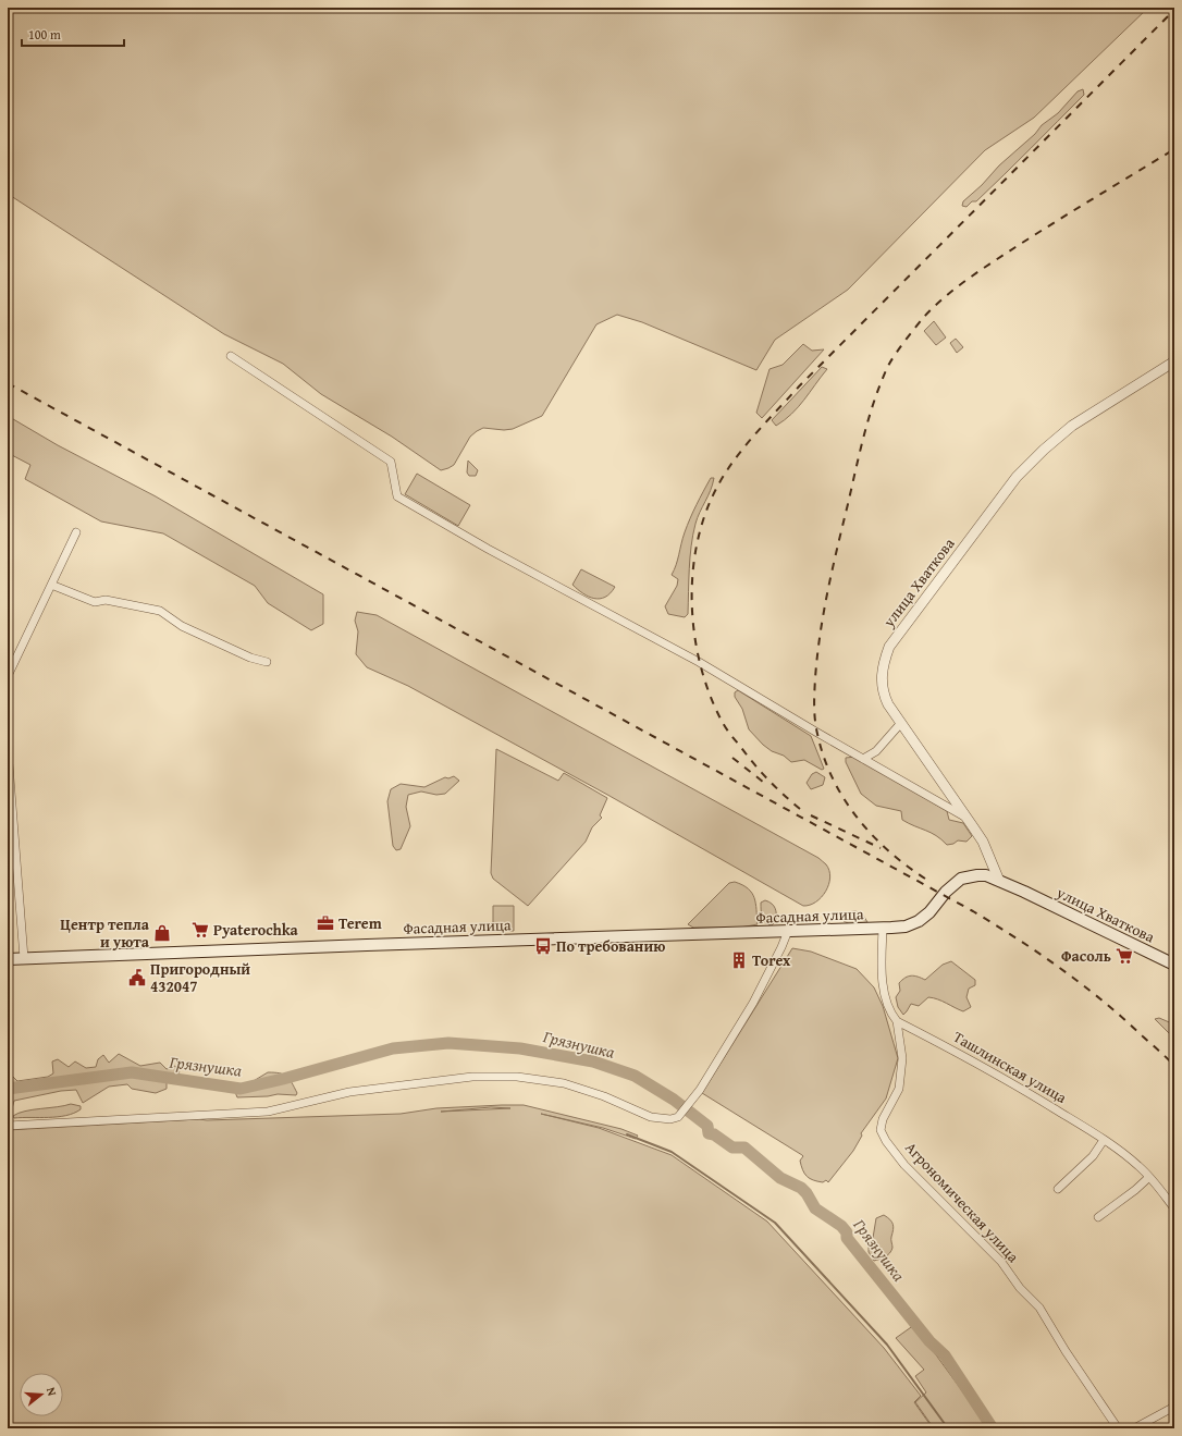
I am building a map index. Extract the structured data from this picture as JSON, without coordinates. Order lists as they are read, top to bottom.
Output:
{
  "streets": {
    "main road": ["улица Хваткова", "Фасадная улица"],
    "street": ["Ташлинская улица", "Агрономическая улица"]
  },
  "crossings": [
    ["улица Хваткова", "Фасадная улица"],
    ["Ташлинская улица", "Агрономическая улица"]
  ],
  "water": ["Грязнушка"],
  "places": {
    "office": ["Terem"],
    "supermarket": ["Pyaterochka", "Фасоль"],
    "shop": ["Центр тепла и уюта"],
    "bus stop": ["По требованию"],
    "building": ["Torex"],
    "public building": ["Пригородный 432047"]
  },
  "scale_bar": "100 m",
  "north": "right"
}
